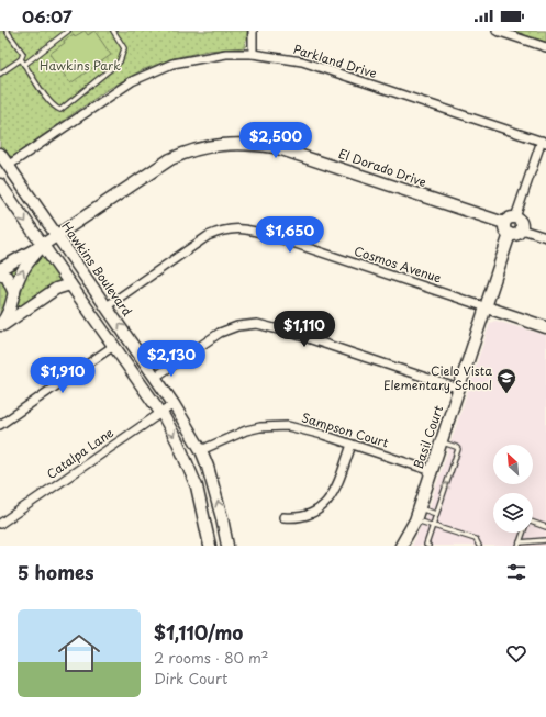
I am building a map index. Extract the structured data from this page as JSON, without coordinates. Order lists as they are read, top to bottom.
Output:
{
  "streets": {
    "main road": [
      "El Dorado Drive",
      "Cosmos Avenue",
      "Hawkins Boulevard",
      "Basil Court"
    ],
    "street": ["Parkland Drive", "Sampson Court", "Catalpa Lane"]
  },
  "crossings": [
    ["Parkland Drive", "Hawkins Boulevard"],
    ["El Dorado Drive", "Hawkins Boulevard"],
    ["El Dorado Drive", "Basil Court"],
    ["Cosmos Avenue", "Hawkins Boulevard"],
    ["Cosmos Avenue", "Basil Court"],
    ["Hawkins Boulevard", "Sampson Court"],
    ["Hawkins Boulevard", "Catalpa Lane"],
    ["Sampson Court", "Basil Court"]
  ],
  "parks": ["Hawkins Park"],
  "places": {
    "school or university": ["Cielo Vista Elementary School"]
  },
  "north": "top left",
  "page": {
    "status": "06:07",
    "price": [
      "$2,500",
      "$1,650",
      "$1,110",
      "$2,130",
      "$1,910"
    ],
    "heading": "5 homes",
    "list": [
      {
        "name": "$1,110/mo",
        "note": "2 rooms · 80 m² · Dirk Court"
      }
    ]
  }
}
